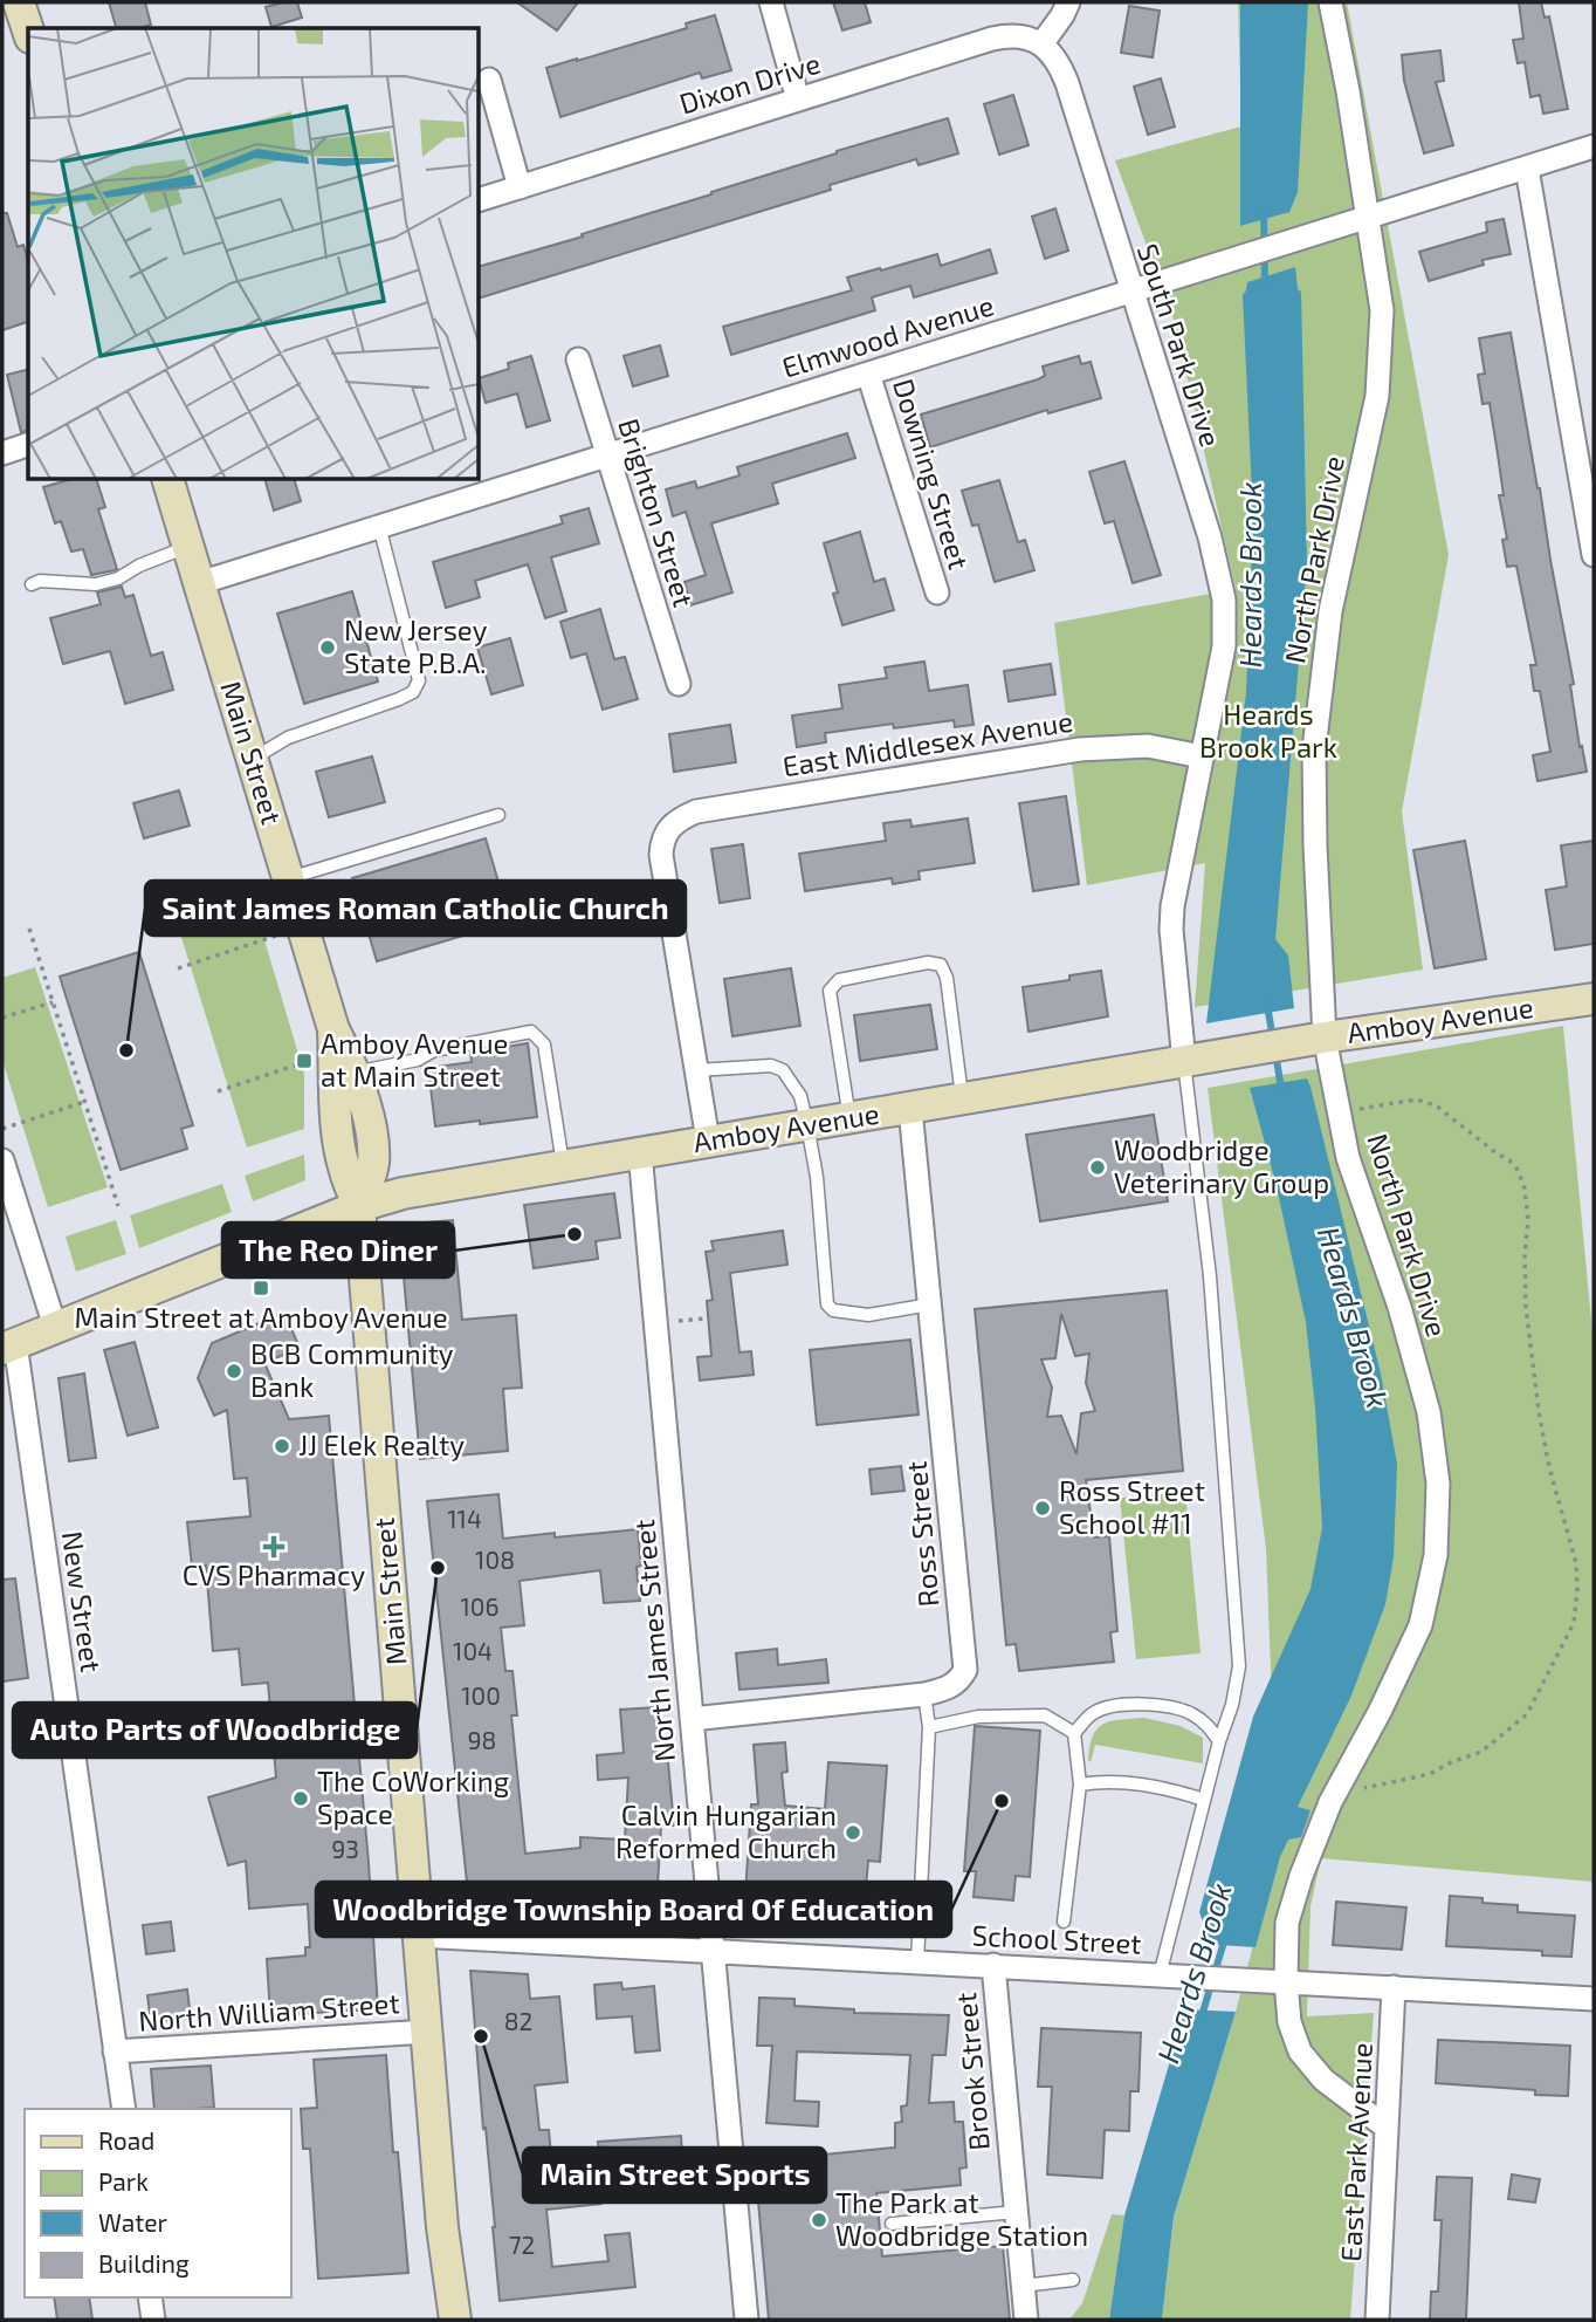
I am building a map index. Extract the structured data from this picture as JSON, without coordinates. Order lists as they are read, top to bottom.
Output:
{
  "streets": {
    "main road": ["Main Street", "Amboy Avenue"],
    "street": [
      "Dixon Drive",
      "Elmwood Avenue",
      "South Park Drive",
      "Downing Street",
      "Brighton Street",
      "North Park Drive",
      "East Middlesex Avenue",
      "Ross Street",
      "New Street",
      "North James Street",
      "School Street",
      "North William Street",
      "Brook Street",
      "East Park Avenue"
    ]
  },
  "crossings": [
    ["Dixon Drive", "South Park Drive"],
    ["Elmwood Avenue", "South Park Drive"],
    ["Elmwood Avenue", "Downing Street"],
    ["Elmwood Avenue", "Brighton Street"],
    ["Elmwood Avenue", "North Park Drive"],
    ["Elmwood Avenue", "Main Street"],
    ["South Park Drive", "East Middlesex Avenue"],
    ["South Park Drive", "Amboy Avenue"],
    ["North Park Drive", "Amboy Avenue"],
    ["North Park Drive", "School Street"],
    ["North Park Drive", "East Park Avenue"],
    ["Main Street", "Amboy Avenue"],
    ["Main Street", "School Street"],
    ["Main Street", "North William Street"],
    ["Amboy Avenue", "Ross Street"],
    ["Amboy Avenue", "New Street"],
    ["Amboy Avenue", "North James Street"],
    ["Ross Street", "North James Street"],
    ["New Street", "North William Street"],
    ["North James Street", "School Street"],
    ["School Street", "Brook Street"],
    ["School Street", "East Park Avenue"]
  ],
  "water": ["Heards Brook"],
  "parks": ["Heards Brook Park"],
  "places": {
    "other": [
      "New Jersey State P.B.A.",
      "Saint James Roman Catholic Church",
      "Woodbridge Veterinary Group",
      "The Reo Diner",
      "BCB Community Bank",
      "JJ Elek Realty",
      "Ross Street School #11",
      "Auto Parts of Woodbridge",
      "The CoWorking Space",
      "Woodbridge Township Board Of Education",
      "Calvin Hungarian Reformed Church",
      "Main Street Sports",
      "The Park at Woodbridge Station"
    ],
    "transit": ["Amboy Avenue at Main Street", "Main Street at Amboy Avenue"],
    "health": ["CVS Pharmacy"]
  },
  "house_numbers": [
    "114",
    "108",
    "106",
    "104",
    "100",
    "98",
    "93",
    "82",
    "72"
  ],
  "legend": [
    "Road",
    "Park",
    "Water",
    "Building"
  ]
}
